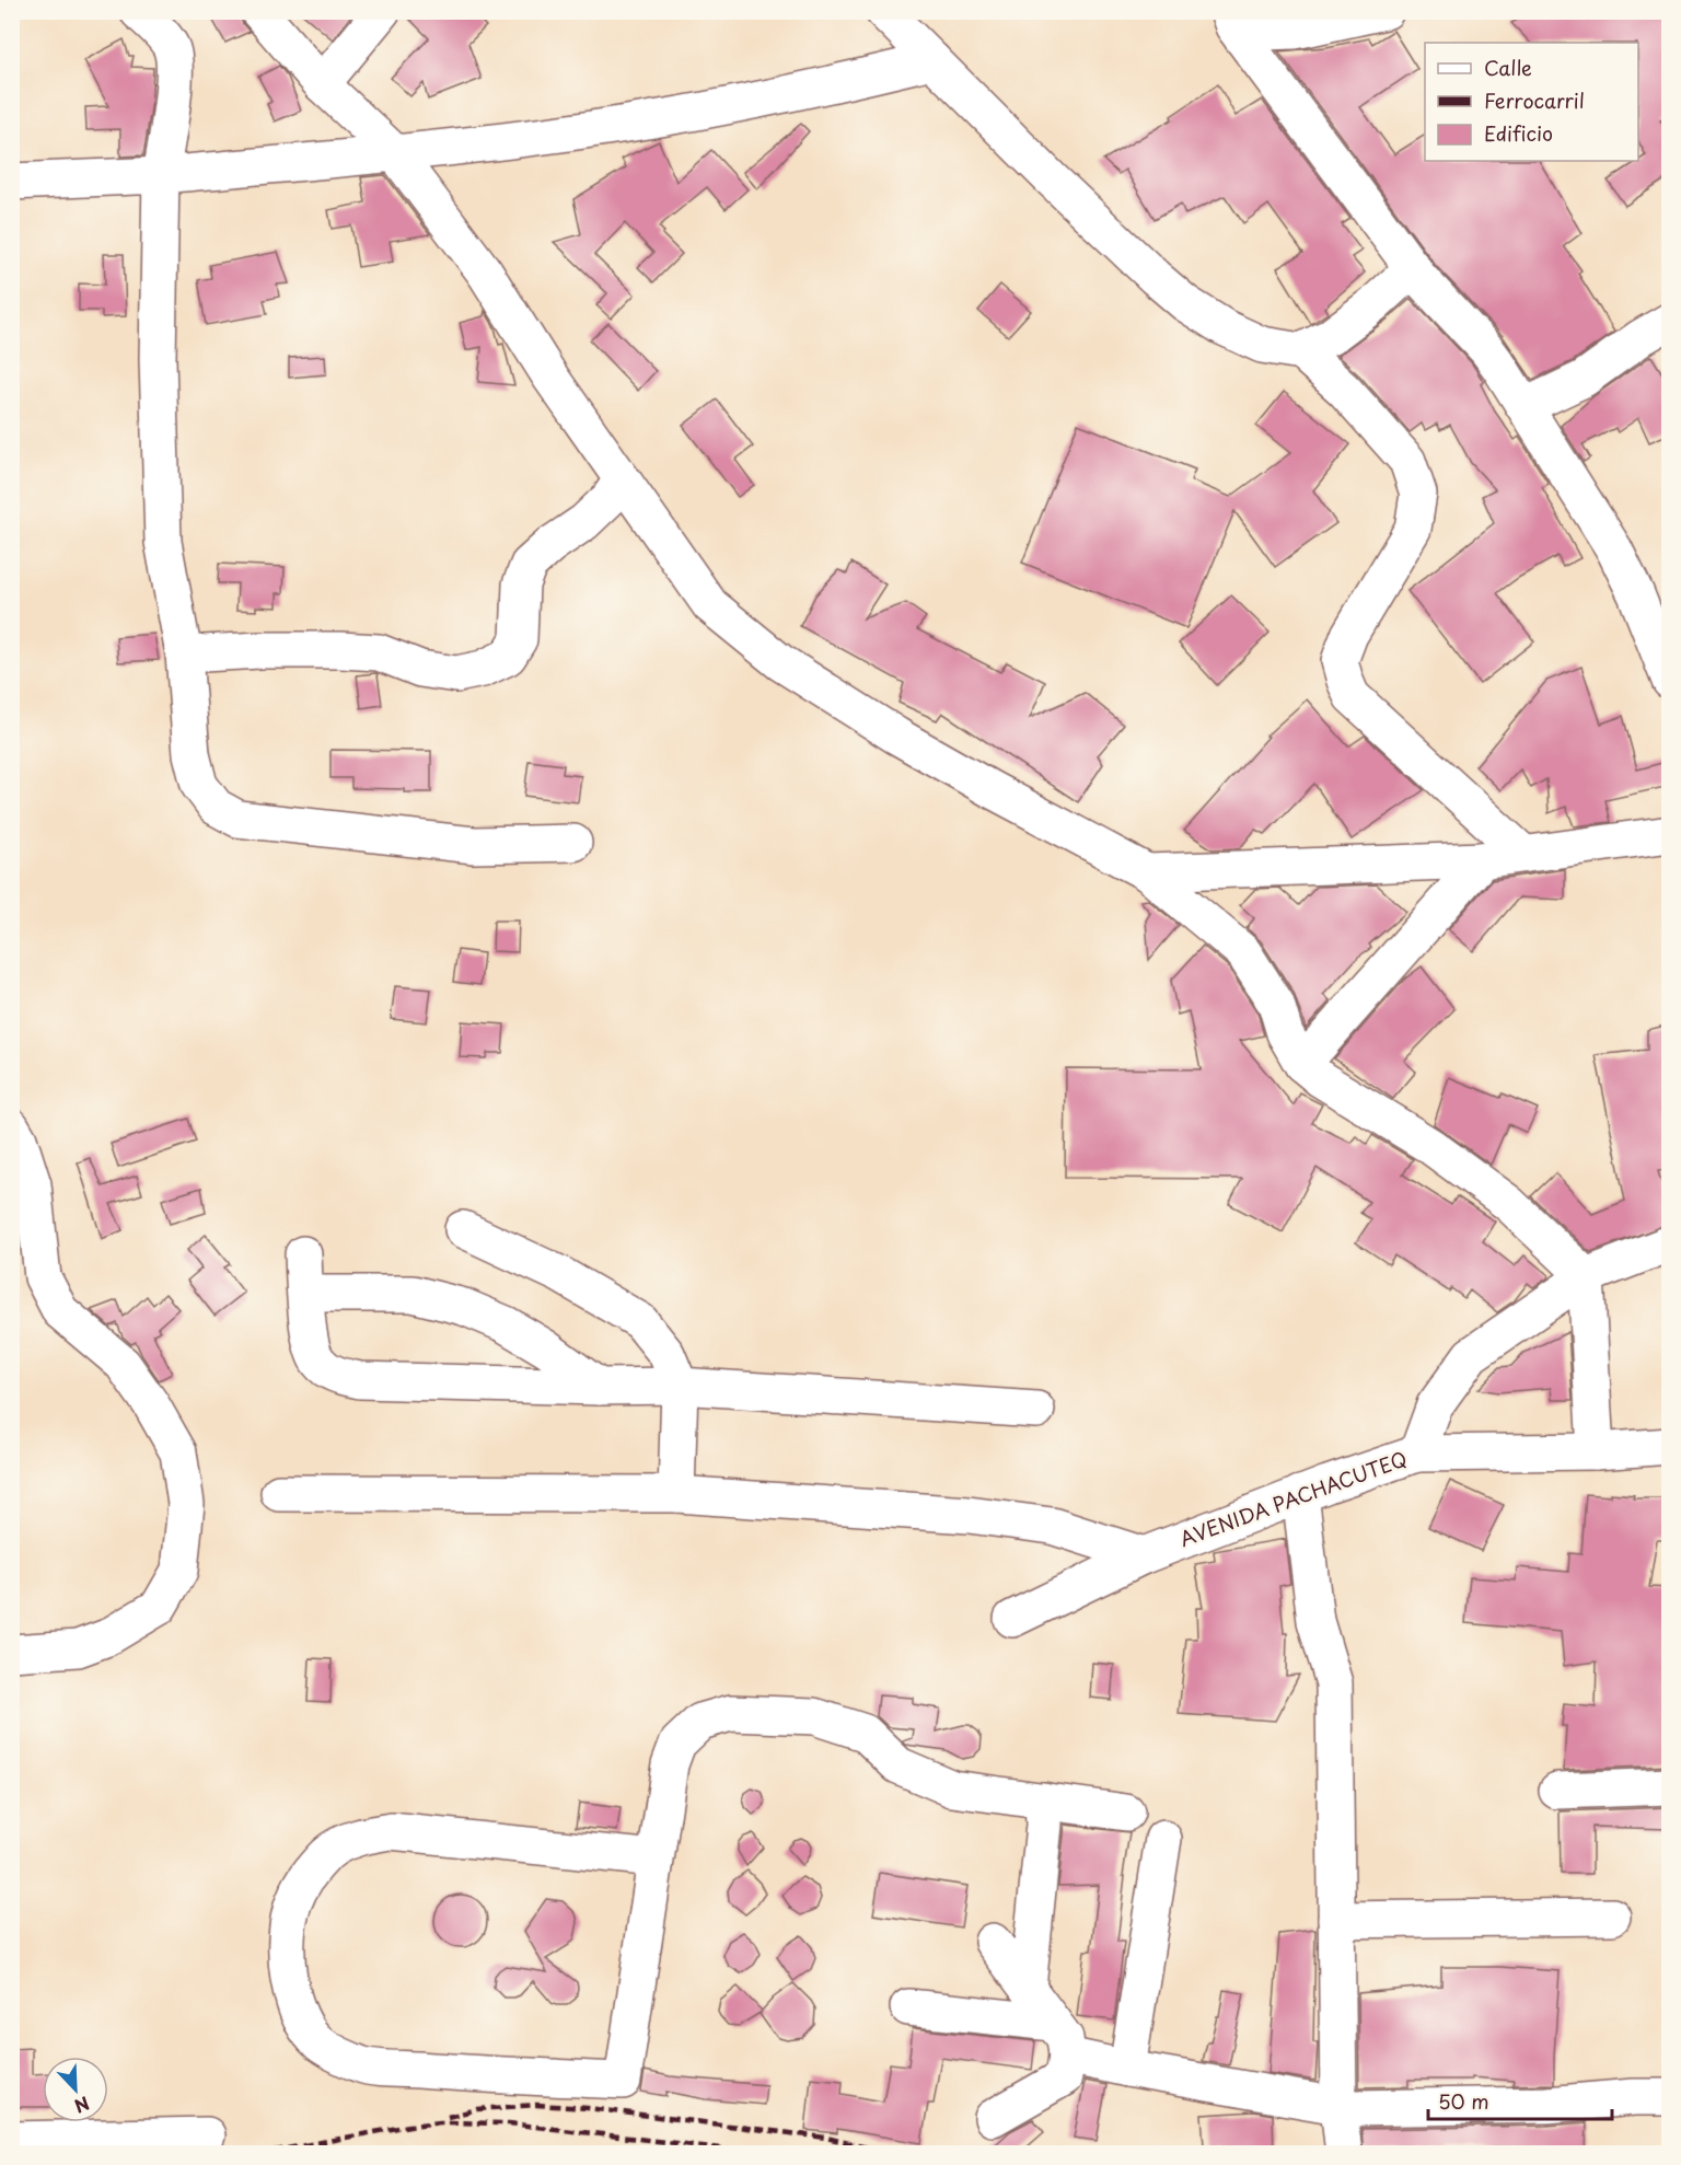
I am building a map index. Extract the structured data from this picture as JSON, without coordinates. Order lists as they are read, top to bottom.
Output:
{
  "streets": {
    "street": ["AVENIDA PACHACUTEQ"]
  },
  "legend": ["Calle", "Ferrocarril", "Edificio"],
  "scale_bar": "50 m",
  "north": "bottom right"
}
